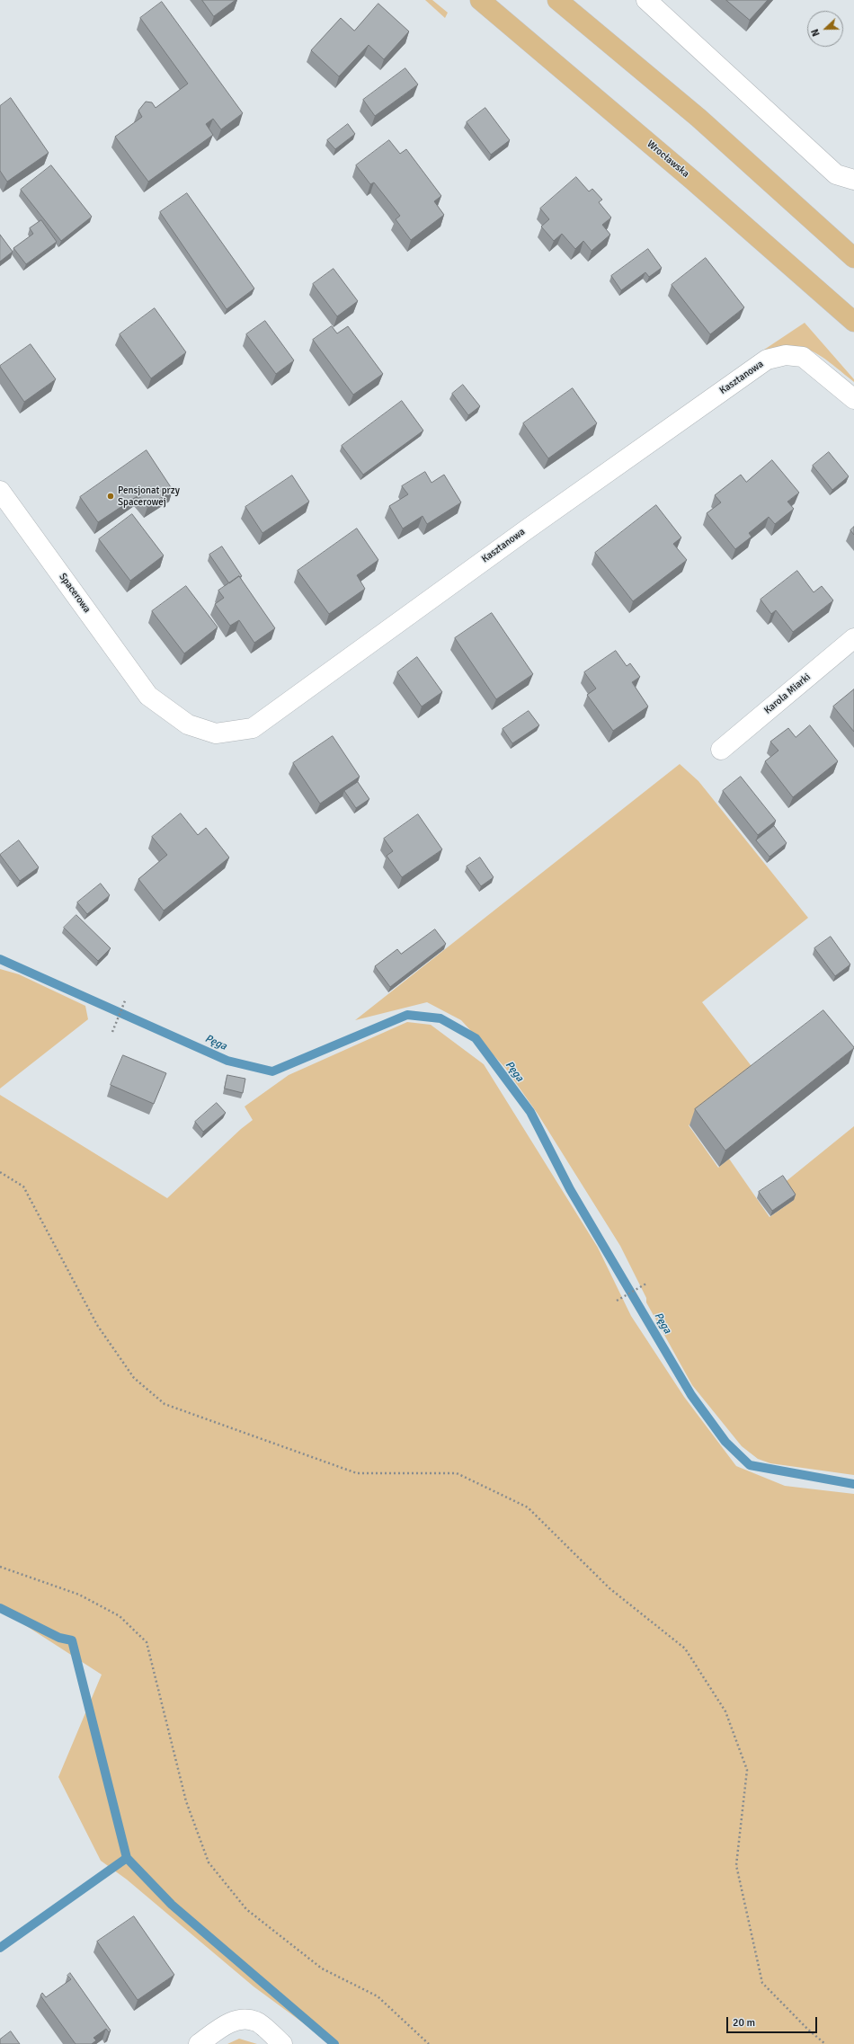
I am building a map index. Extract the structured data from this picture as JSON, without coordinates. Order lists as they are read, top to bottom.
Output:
{
  "streets": {
    "main road": ["Wrocławska"],
    "street": ["Kasztanowa", "Spacerowa", "Karola Miarki"]
  },
  "crossings": [
    ["Kasztanowa", "Spacerowa"]
  ],
  "water": ["Pęga"],
  "places": ["Pensjonat przy Spacerowej"],
  "scale_bar": "20 m",
  "north": "left"
}
